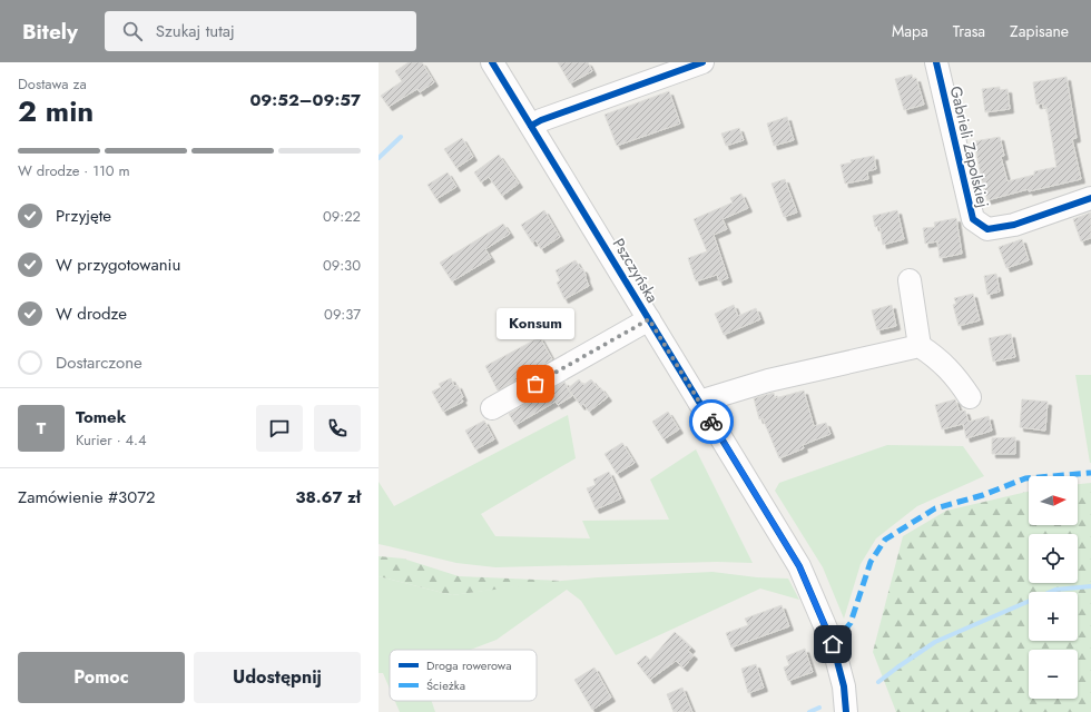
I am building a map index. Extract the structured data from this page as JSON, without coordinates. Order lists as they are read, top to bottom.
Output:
{
  "streets": {
    "street": ["Gabrieli Zapolskiej", "Pszczyńska"]
  },
  "places": ["Konsum"],
  "legend": ["Droga rowerowa", "Ścieżka"],
  "north": "right",
  "page": {
    "header": "Bitely",
    "search": "Szukaj tutaj",
    "nav": ["Mapa", "Trasa", "Zapisane"],
    "heading": ["2 min", "Dostawa za", "09:52–09:57"],
    "panel": [
      "Tomek",
      "Kurier · 4.4",
      "Zamówienie #3072",
      "38.67 zł"
    ],
    "bar": "W drodze · 110 m",
    "list": [
      ["Przyjęte", "09:22"],
      ["W przygotowaniu", "09:30"],
      ["W drodze", "09:37"],
      "Dostarczone"
    ],
    "bubble": "Konsum",
    "round": "T",
    "map_buttons": ["+", "−"],
    "buttons": ["Pomoc", "Udostępnij"]
  }
}
